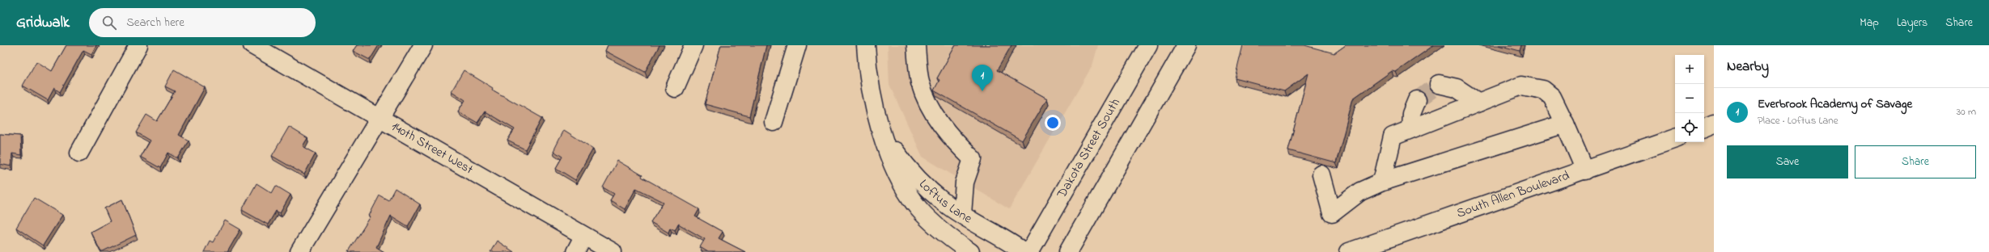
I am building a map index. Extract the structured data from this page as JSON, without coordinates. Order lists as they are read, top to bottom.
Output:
{
  "streets": {
    "street": [
      "Dakota Street South",
      "140th Street West",
      "South Allen Boulevard",
      "Loftus Lane"
    ]
  },
  "page": {
    "header": "Gridwalk",
    "search": "Search here",
    "nav": ["Map", "Layers", "Share"],
    "heading": "Nearby",
    "map_buttons": ["+", "−"],
    "pins": "1",
    "list": [
      {
        "mark": "1",
        "name": "Everbrook Academy of Savage",
        "note": "Place · Loftus Lane",
        "value": "30 m"
      }
    ],
    "buttons": ["Save", "Share"]
  }
}
